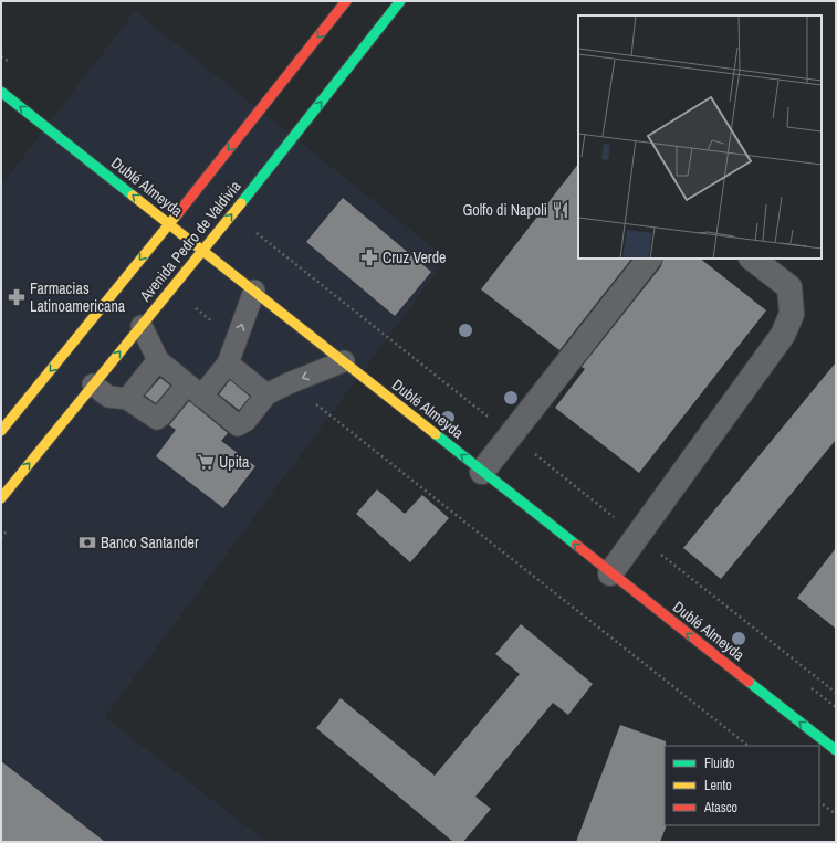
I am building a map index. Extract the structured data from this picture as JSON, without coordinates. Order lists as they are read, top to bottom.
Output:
{
  "streets": {
    "main road": ["Dublé Almeyda", "Avenida Pedro de Valdivia"]
  },
  "crossings": [
    ["Dublé Almeyda", "Avenida Pedro de Valdivia"]
  ],
  "one_way": ["Dublé Almeyda"],
  "places": {
    "restaurant": ["Golfo di Napoli"],
    "pharmacy": ["Cruz Verde", "Farmacias Latinoamericana"],
    "supermarket": ["Upita"],
    "bank": ["Banco Santander"]
  },
  "legend": ["Fluido", "Lento", "Atasco"]
}
